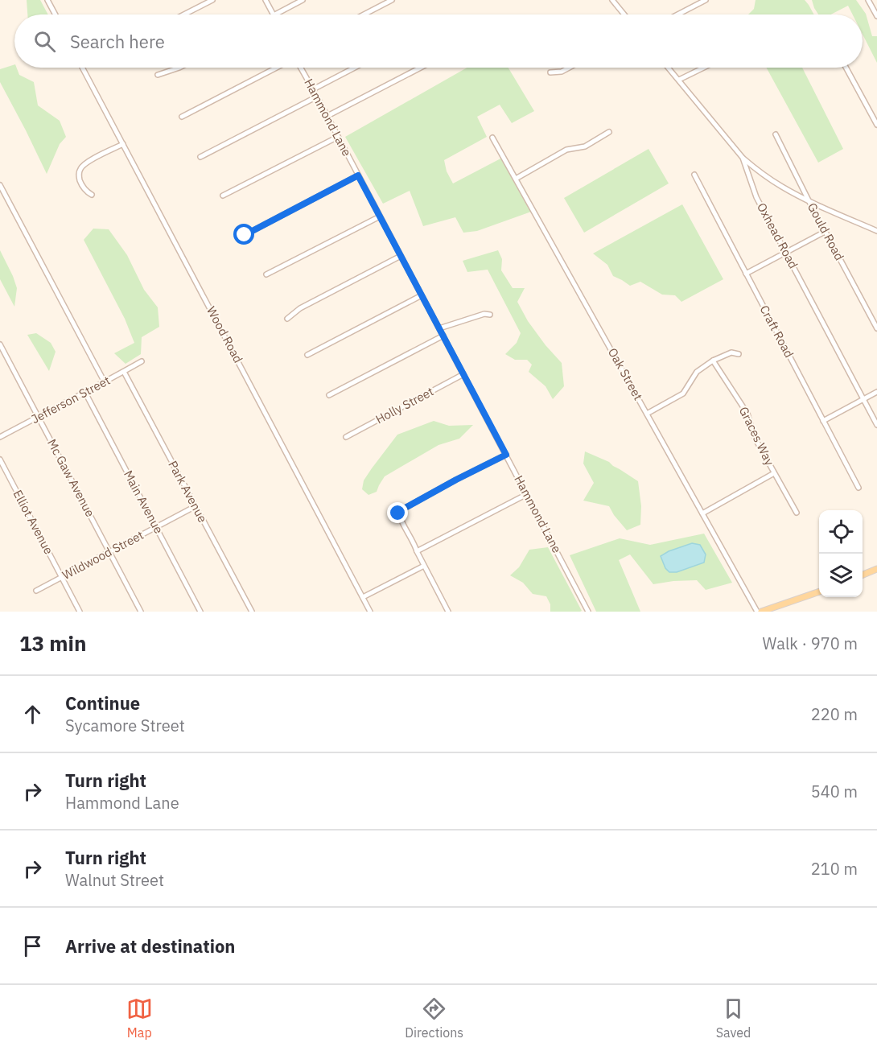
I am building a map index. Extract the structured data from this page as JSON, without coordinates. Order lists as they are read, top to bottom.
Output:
{
  "streets": {
    "street": [
      "Hammond Lane",
      "Gould Road",
      "Oxhead Road",
      "Craft Road",
      "Wood Road",
      "Oak Street",
      "Jefferson Street",
      "Holly Street",
      "Graces Way",
      "Mc Gaw Avenue",
      "Park Avenue",
      "Main Avenue",
      "Elliot Avenue",
      "Wildwood Street"
    ]
  },
  "crossings": [
    ["Hammond Lane", "Holly Street"],
    ["Jefferson Street", "Mc Gaw Avenue"],
    ["Jefferson Street", "Park Avenue"],
    ["Jefferson Street", "Main Avenue"],
    ["Mc Gaw Avenue", "Wildwood Street"],
    ["Park Avenue", "Wildwood Street"],
    ["Main Avenue", "Wildwood Street"],
    ["Elliot Avenue", "Wildwood Street"]
  ],
  "page": {
    "search": "Search here",
    "heading": ["13 min", "Walk · 970 m"],
    "list": [
      ["Continue", "Sycamore Street", "220 m"],
      ["Turn right", "Hammond Lane", "540 m"],
      ["Turn right", "Walnut Street", "210 m"],
      "Arrive at destination"
    ],
    "nav": ["Map", "Directions", "Saved"]
  }
}
